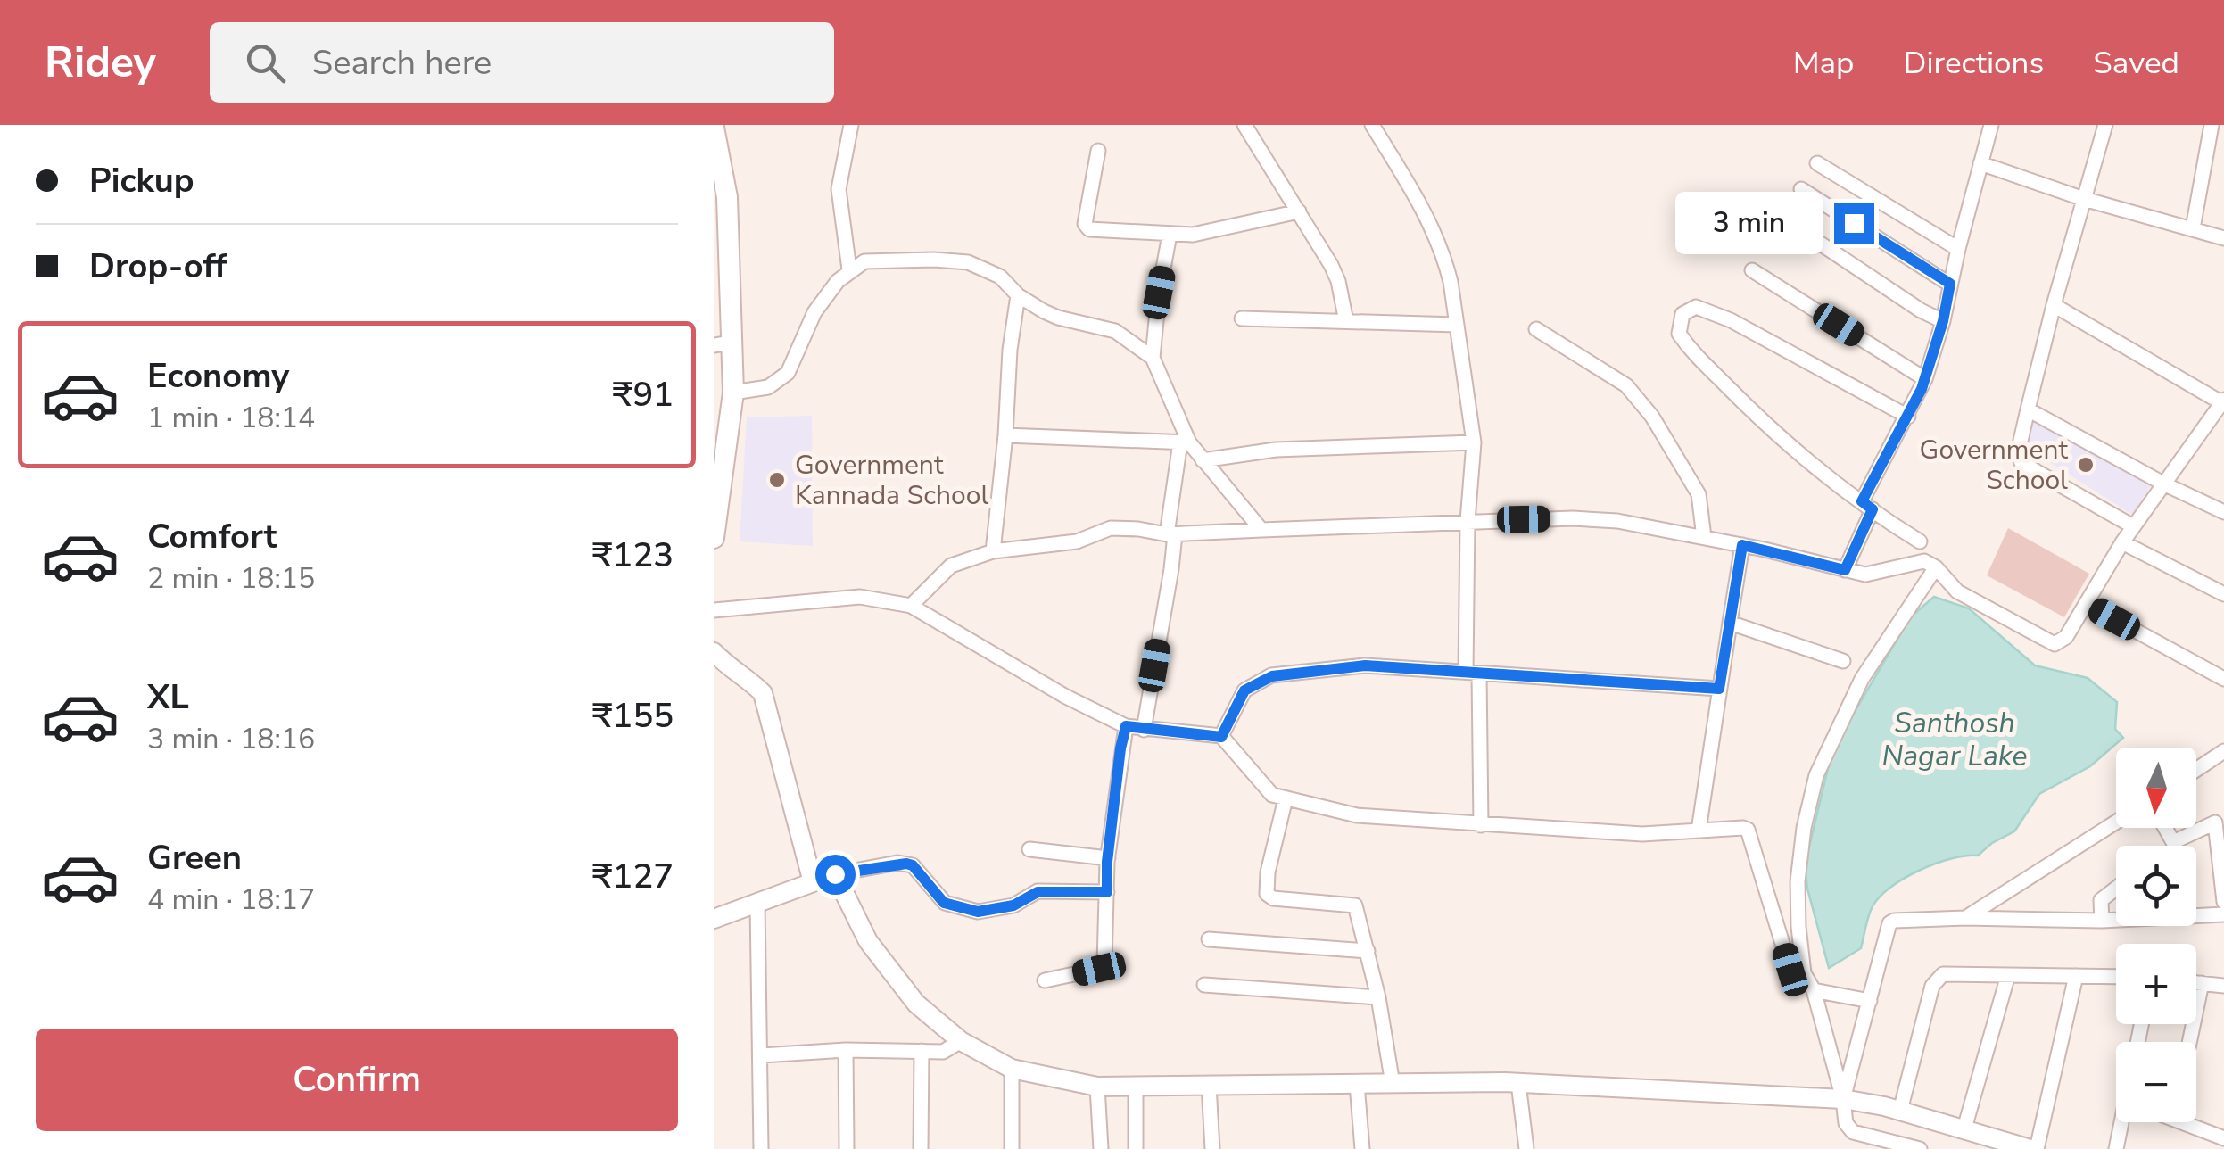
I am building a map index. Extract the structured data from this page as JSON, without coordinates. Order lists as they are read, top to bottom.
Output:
{
  "water": ["Santhosh Nagar Lake"],
  "places": ["Government School", "Government Kannada School"],
  "north": "bottom",
  "page": {
    "header": "Ridey",
    "search": "Search here",
    "nav": ["Map", "Directions", "Saved"],
    "banner": ["Pickup", "Drop-off"],
    "bubble": "3 min",
    "list": [
      {
        "name": "Economy",
        "note": "1 min · 18:14",
        "value": "₹91"
      },
      {
        "name": "Comfort",
        "note": "2 min · 18:15",
        "value": "₹123"
      },
      {
        "name": "XL",
        "note": "3 min · 18:16",
        "value": "₹155"
      },
      {
        "name": "Green",
        "note": "4 min · 18:17",
        "value": "₹127"
      }
    ],
    "map_buttons": ["+", "−"],
    "buttons": "Confirm"
  }
}
